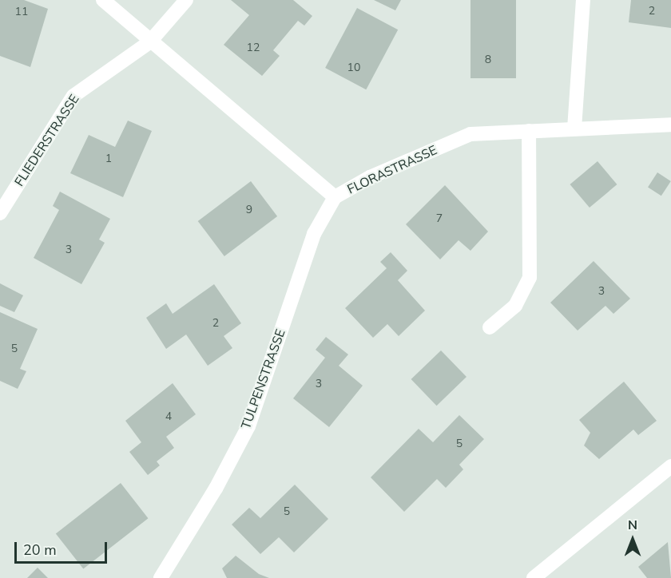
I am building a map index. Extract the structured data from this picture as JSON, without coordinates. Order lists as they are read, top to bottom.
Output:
{
  "streets": {
    "street": ["FLIEDERSTRASSE", "FLORASTRASSE", "TULPENSTRASSE"]
  },
  "crossings": [
    ["FLIEDERSTRASSE", "FLORASTRASSE"],
    ["FLORASTRASSE", "TULPENSTRASSE"]
  ],
  "house_numbers": [
    "2",
    "11",
    "12",
    "8",
    "10",
    "1",
    "9",
    "7",
    "3",
    "3",
    "2",
    "5",
    "3",
    "4",
    "5",
    "5"
  ],
  "scale_bar": "20 m",
  "north": "top"
}
